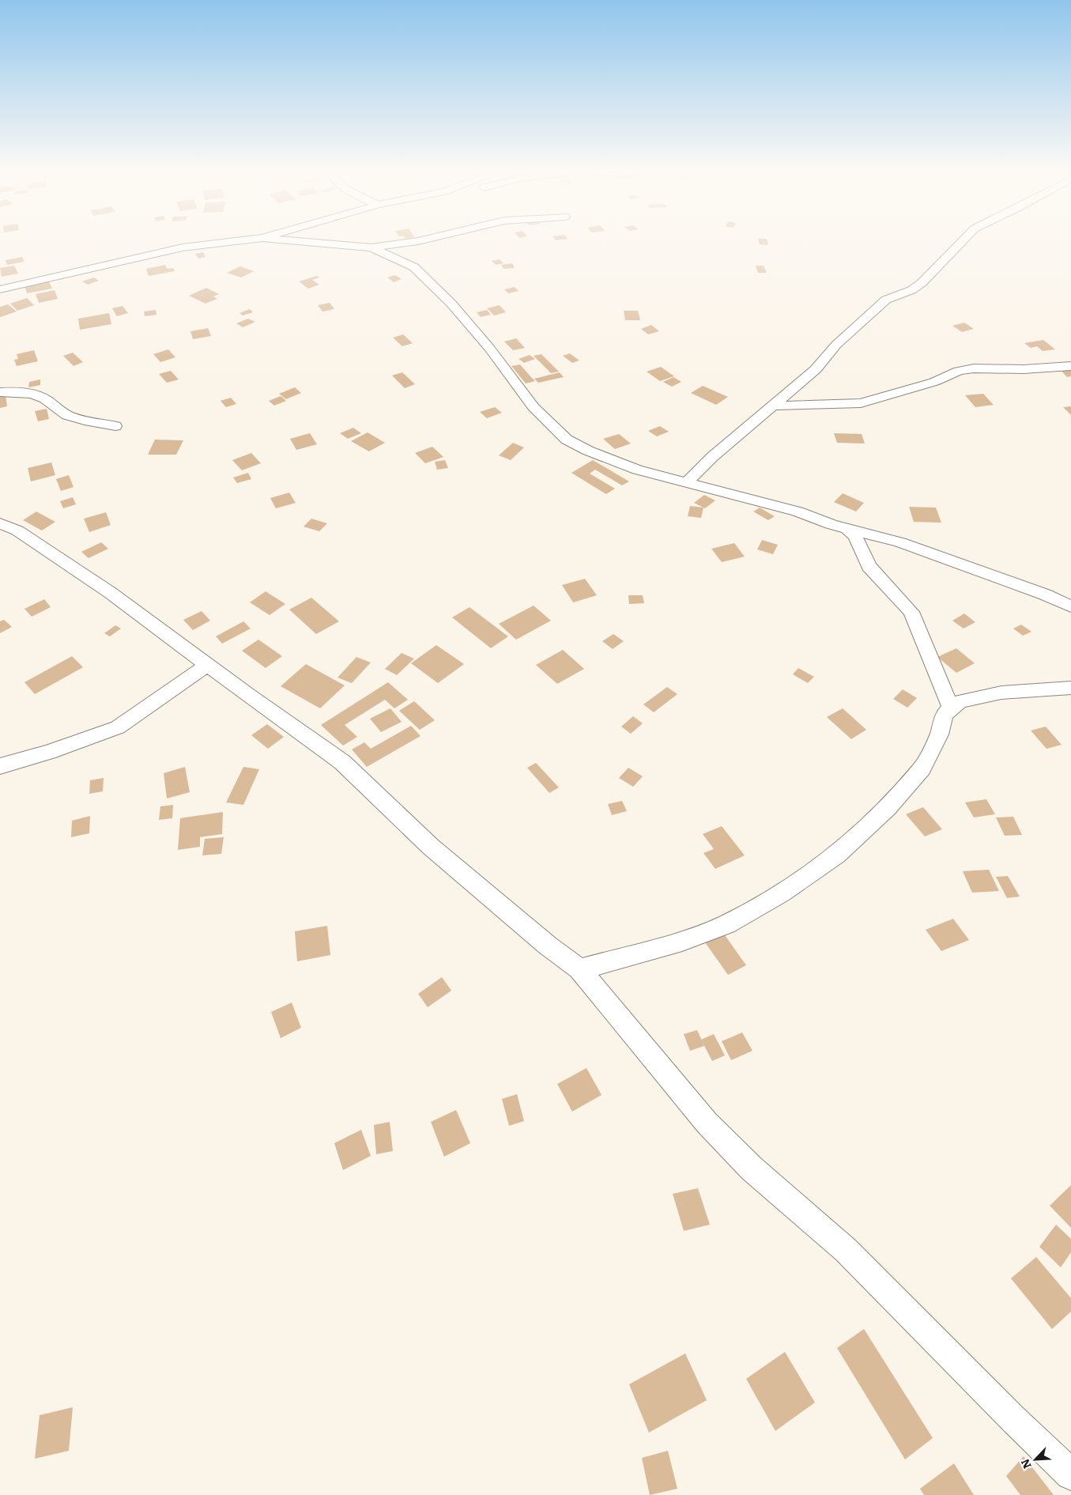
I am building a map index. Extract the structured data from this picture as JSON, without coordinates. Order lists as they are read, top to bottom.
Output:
{
  "north": "bottom left"
}
